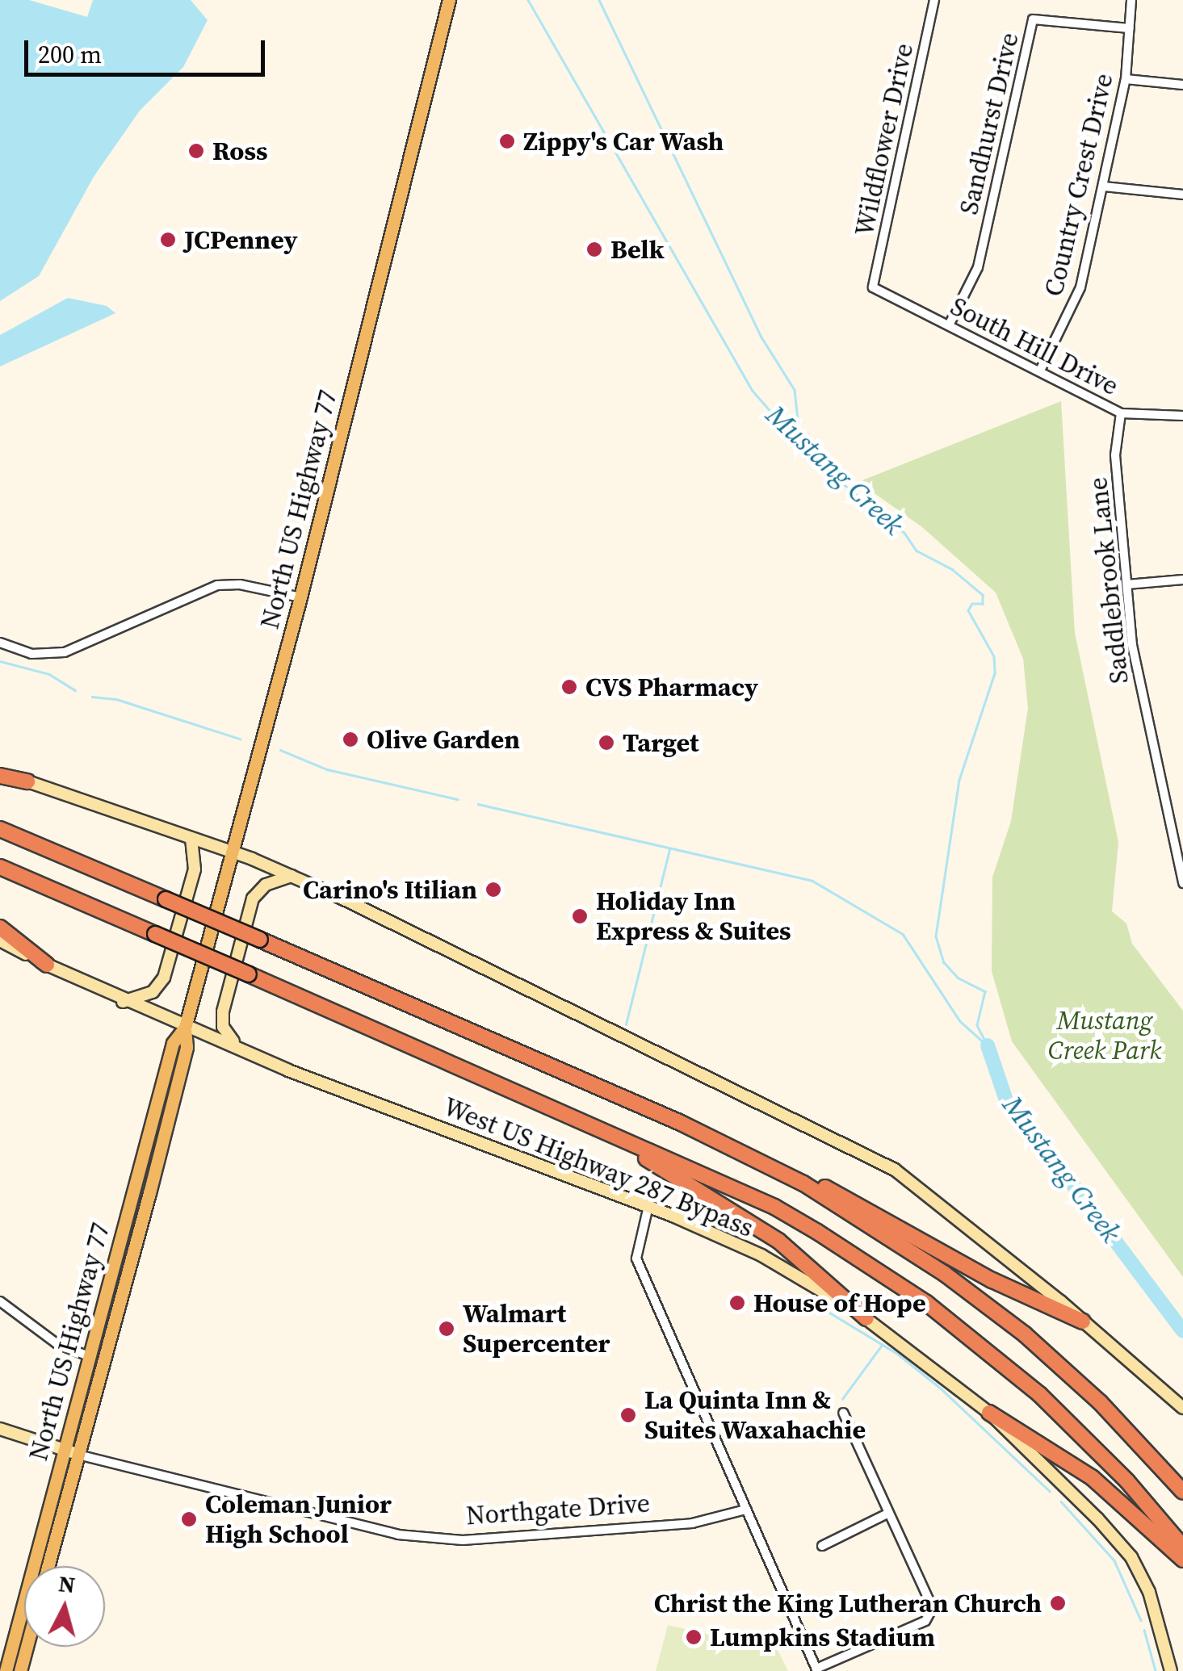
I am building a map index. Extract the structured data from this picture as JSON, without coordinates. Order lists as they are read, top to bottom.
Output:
{
  "streets": {
    "main road": ["North US Highway 77", "West US Highway 287 Bypass", "Northgate Drive"],
    "street": [
      "Sandhurst Drive",
      "Wildflower Drive",
      "Country Crest Drive",
      "South Hill Drive",
      "Saddlebrook Lane"
    ]
  },
  "crossings": [
    ["Sandhurst Drive", "Country Crest Drive"],
    ["Sandhurst Drive", "South Hill Drive"],
    ["Wildflower Drive", "South Hill Drive"],
    ["Country Crest Drive", "South Hill Drive"],
    ["South Hill Drive", "Saddlebrook Lane"],
    ["North US Highway 77", "West US Highway 287 Bypass"],
    ["North US Highway 77", "Northgate Drive"]
  ],
  "water": ["Mustang Creek"],
  "parks": ["Mustang Creek Park"],
  "places": [
    "Zippy's Car Wash",
    "Ross",
    "JCPenney",
    "Belk",
    "CVS Pharmacy",
    "Olive Garden",
    "Target",
    "Carino's Itilian",
    "Holiday Inn Express & Suites",
    "House of Hope",
    "Walmart Supercenter",
    "La Quinta Inn & Suites Waxahachie",
    "Coleman Junior High School",
    "Christ the King Lutheran Church",
    "Lumpkins Stadium"
  ],
  "scale_bar": "200 m",
  "north": "top"
}
